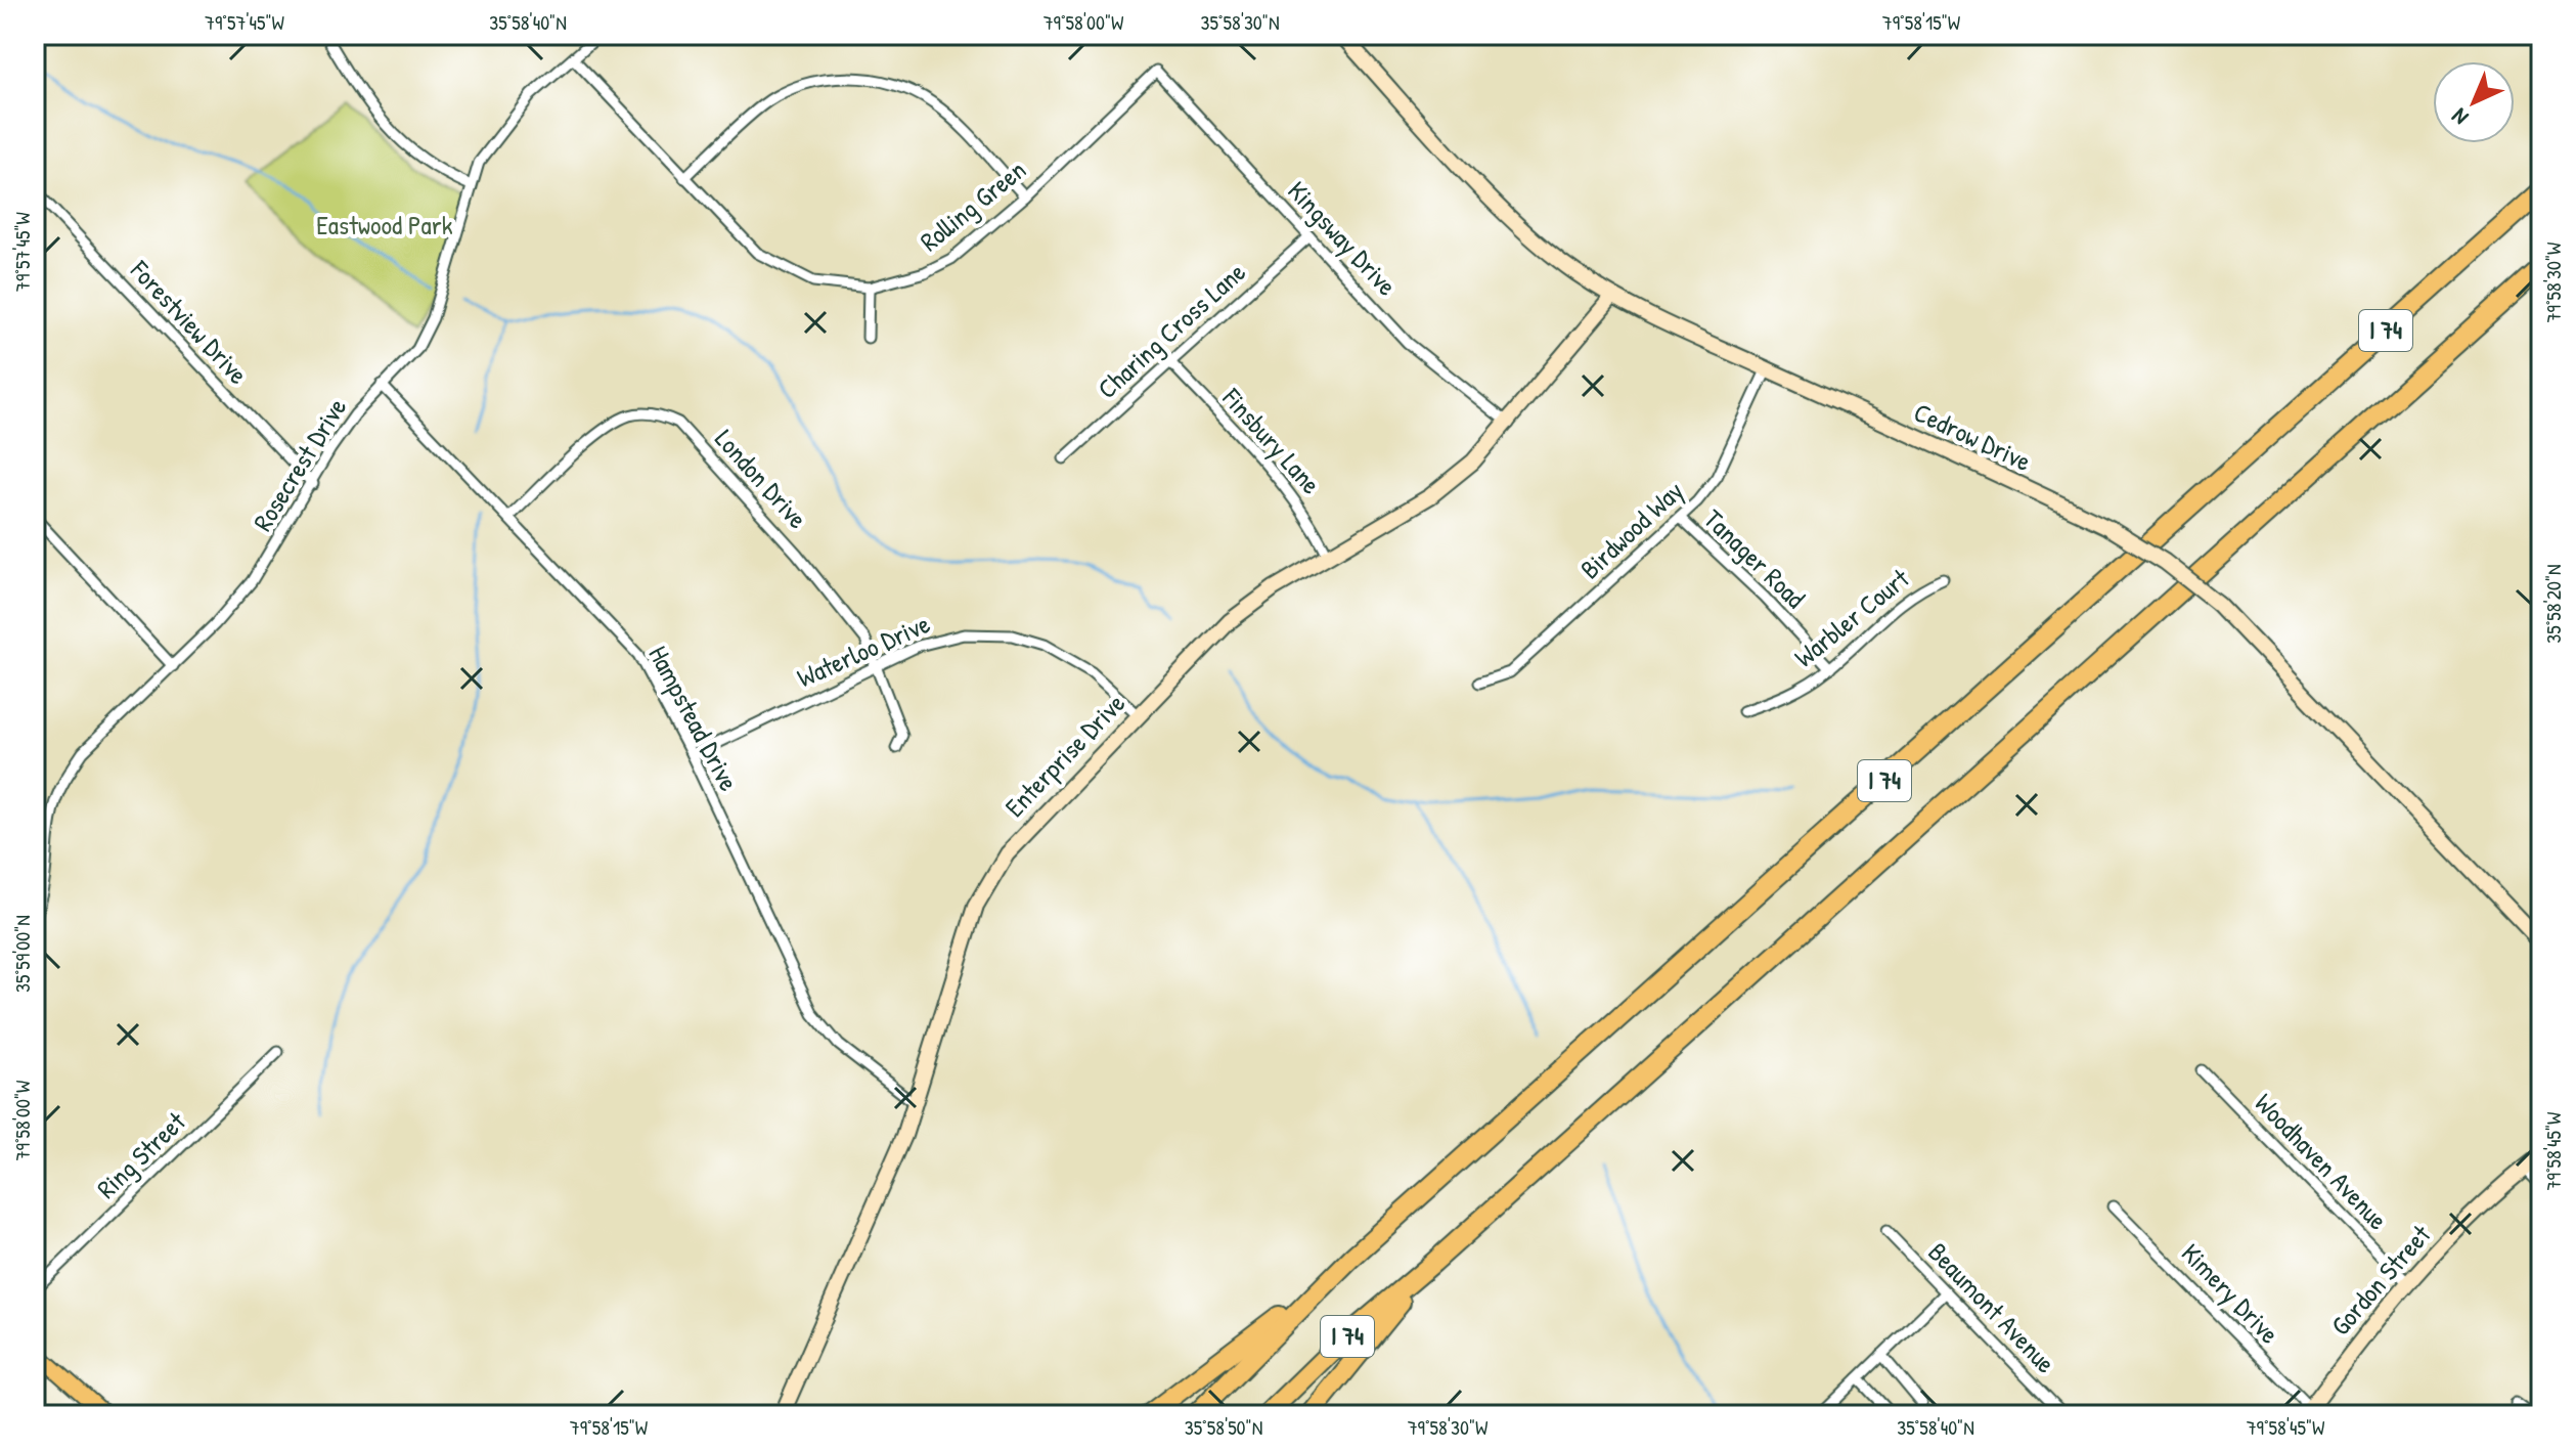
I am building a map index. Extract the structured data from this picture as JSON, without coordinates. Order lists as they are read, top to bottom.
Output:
{
  "streets": {
    "highway": ["I 74"],
    "street": [
      "Rolling Green",
      "Kingsway Drive",
      "Forestview Drive",
      "Charing Cross Lane",
      "Cedrow Drive",
      "Finsbury Lane",
      "Rosecrest Drive",
      "London Drive",
      "Birdwood Way",
      "Tanager Road",
      "Warbler Court",
      "Waterloo Drive",
      "Hampstead Drive",
      "Enterprise Drive",
      "Ring Street",
      "Woodhaven Avenue",
      "Gordon Street",
      "Kimery Drive",
      "Beaumont Avenue"
    ]
  },
  "crossings": [
    ["Rolling Green", "Kingsway Drive"],
    ["Rolling Green", "Rosecrest Drive"],
    ["Kingsway Drive", "Charing Cross Lane"],
    ["Kingsway Drive", "Enterprise Drive"],
    ["Forestview Drive", "Rosecrest Drive"],
    ["Charing Cross Lane", "Finsbury Lane"],
    ["Cedrow Drive", "Birdwood Way"],
    ["Cedrow Drive", "Enterprise Drive"],
    ["Finsbury Lane", "Enterprise Drive"],
    ["Rosecrest Drive", "Hampstead Drive"],
    ["London Drive", "Waterloo Drive"],
    ["London Drive", "Hampstead Drive"],
    ["Birdwood Way", "Tanager Road"],
    ["Tanager Road", "Warbler Court"],
    ["Waterloo Drive", "Hampstead Drive"],
    ["Waterloo Drive", "Enterprise Drive"],
    ["Hampstead Drive", "Enterprise Drive"],
    ["Woodhaven Avenue", "Gordon Street"],
    ["Gordon Street", "Kimery Drive"]
  ],
  "parks": ["Eastwood Park"],
  "north": "bottom left",
  "coordinates": [
    "79°57'45\"W",
    "35°58'40\"N",
    "79°58'00\"W",
    "35°58'30\"N",
    "79°58'15\"W",
    "79°58'30\"W",
    "35°58'20\"N",
    "35°59'00\"N",
    "79°58'45\"W",
    "35°58'50\"N"
  ]
}
